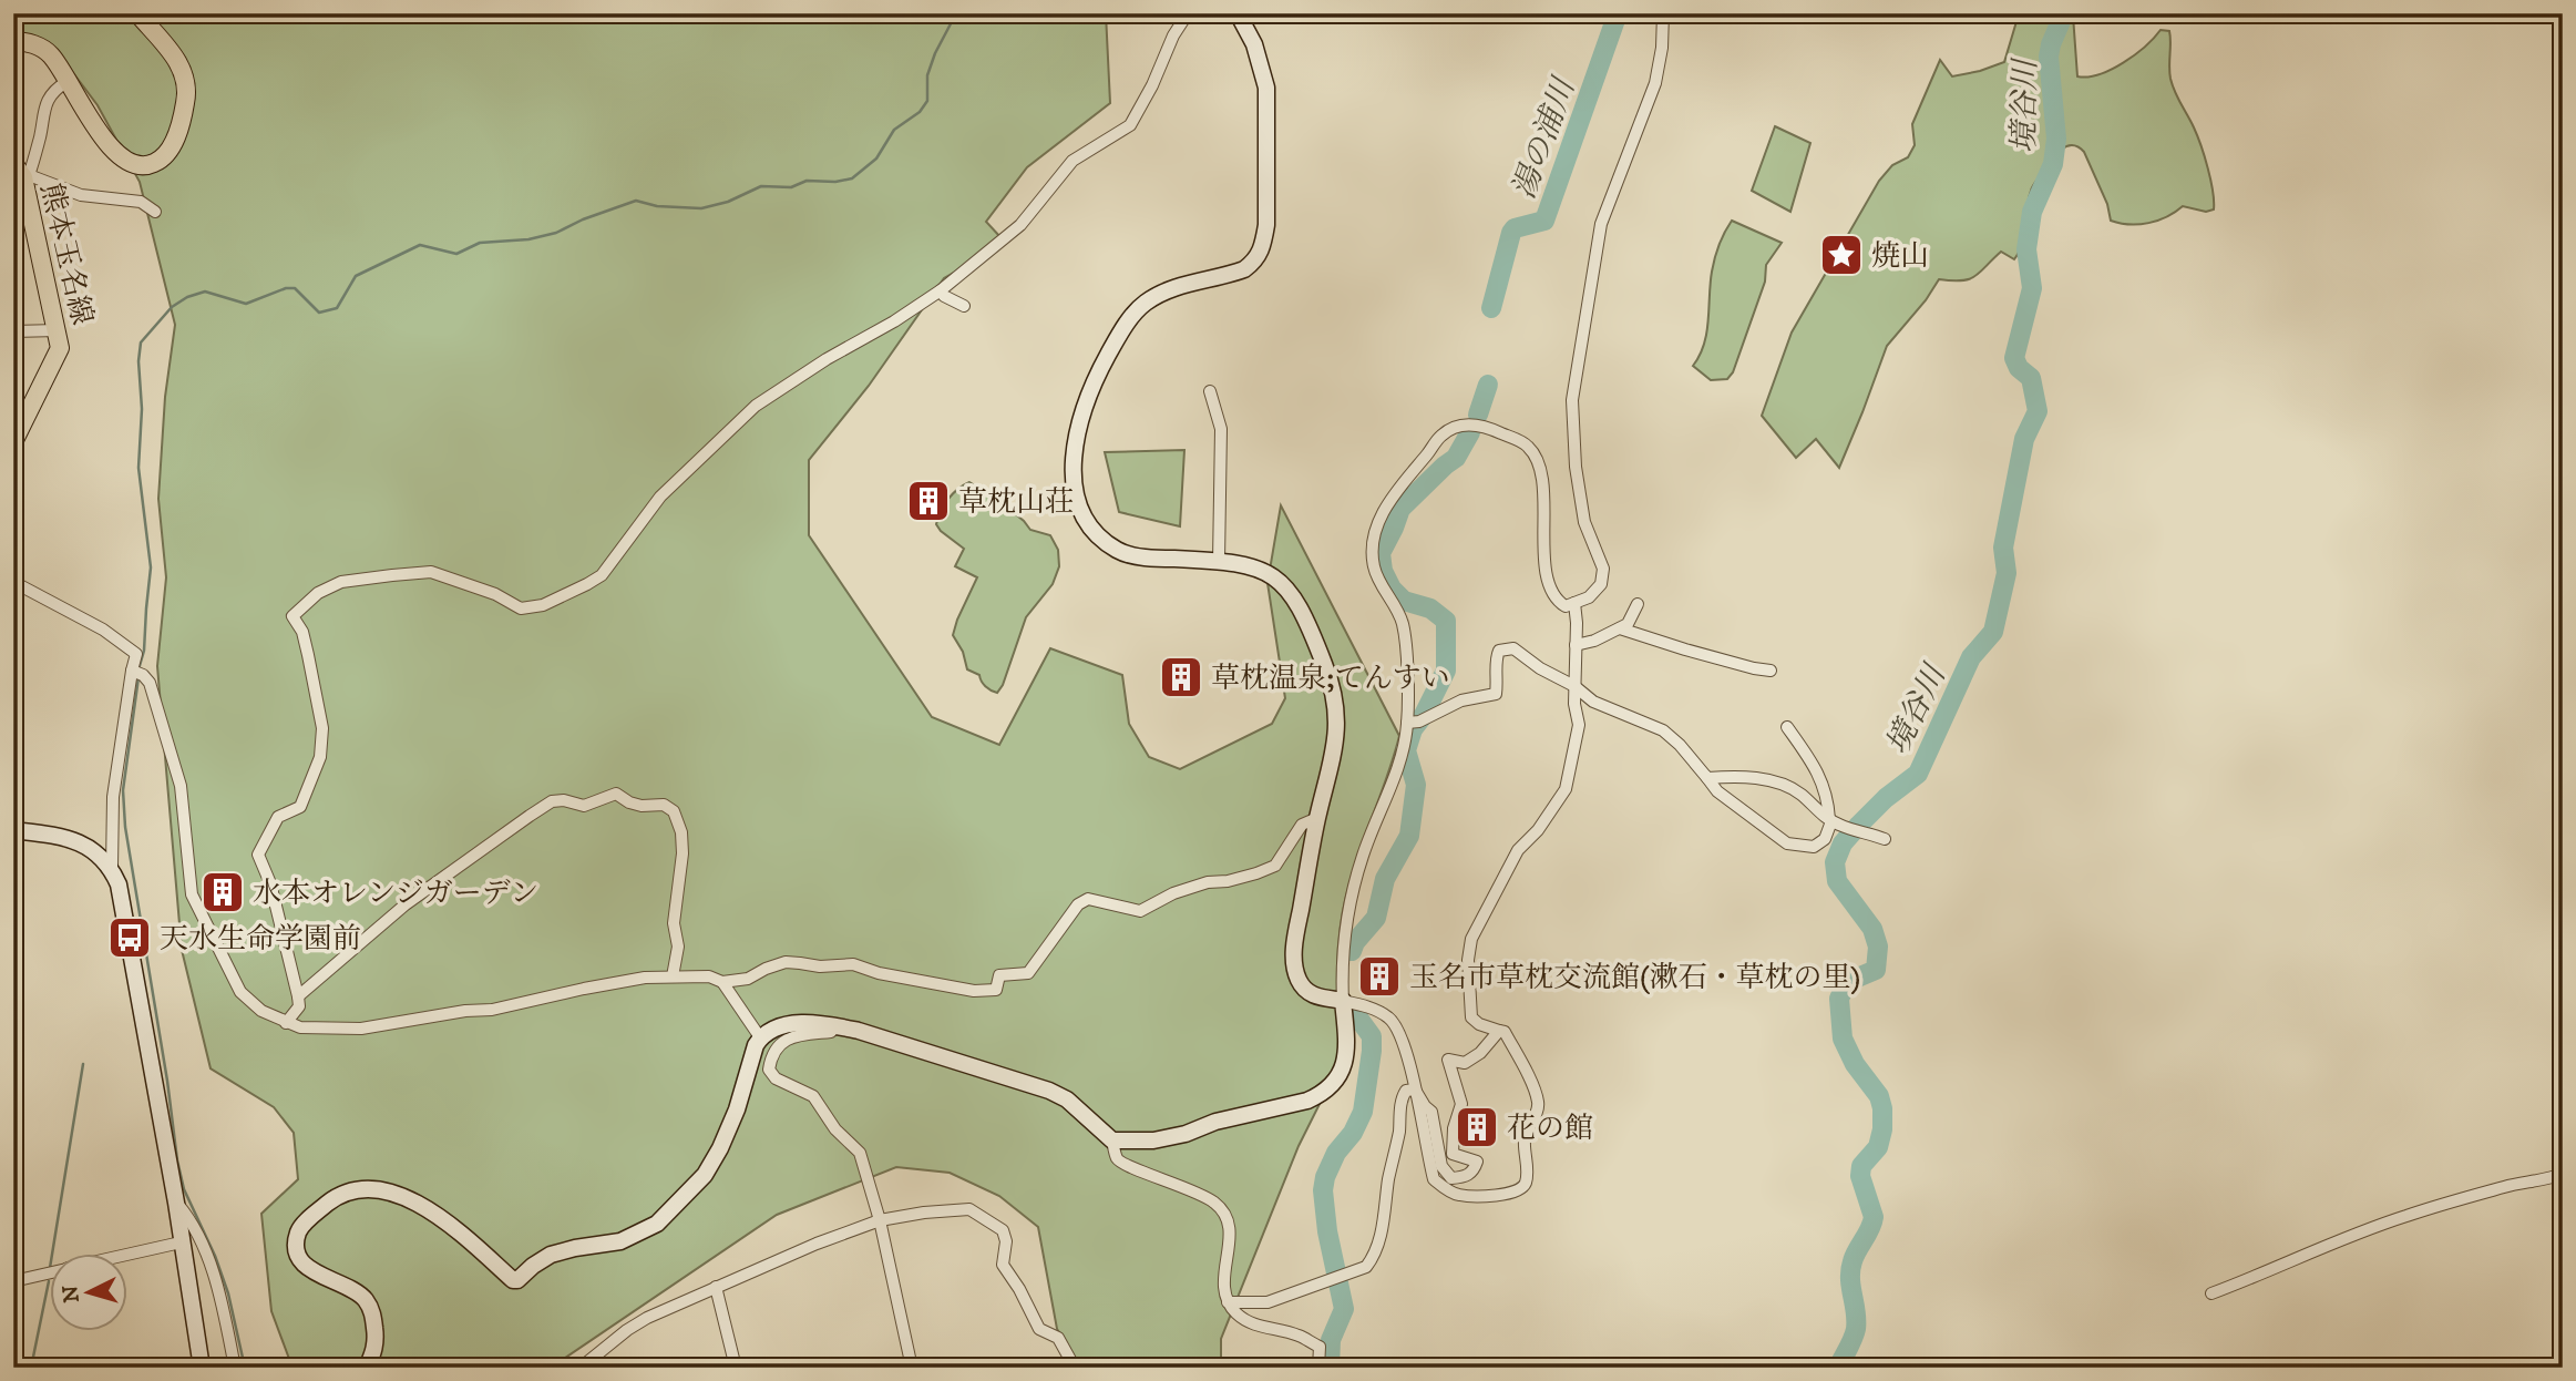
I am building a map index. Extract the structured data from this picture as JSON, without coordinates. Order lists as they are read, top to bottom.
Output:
{
  "streets": {
    "main road": ["熊本玉名線"]
  },
  "water": ["境谷川", "湯の浦川"],
  "places": {
    "place": ["焼山"],
    "building": [
      "草枕山荘",
      "草枕温泉;てんすい",
      "水本オレンジガーデン",
      "玉名市草枕交流館(漱石・草枕の里)",
      "花の館"
    ],
    "bus stop": ["天水生命学園前"]
  },
  "north": "left"
}
